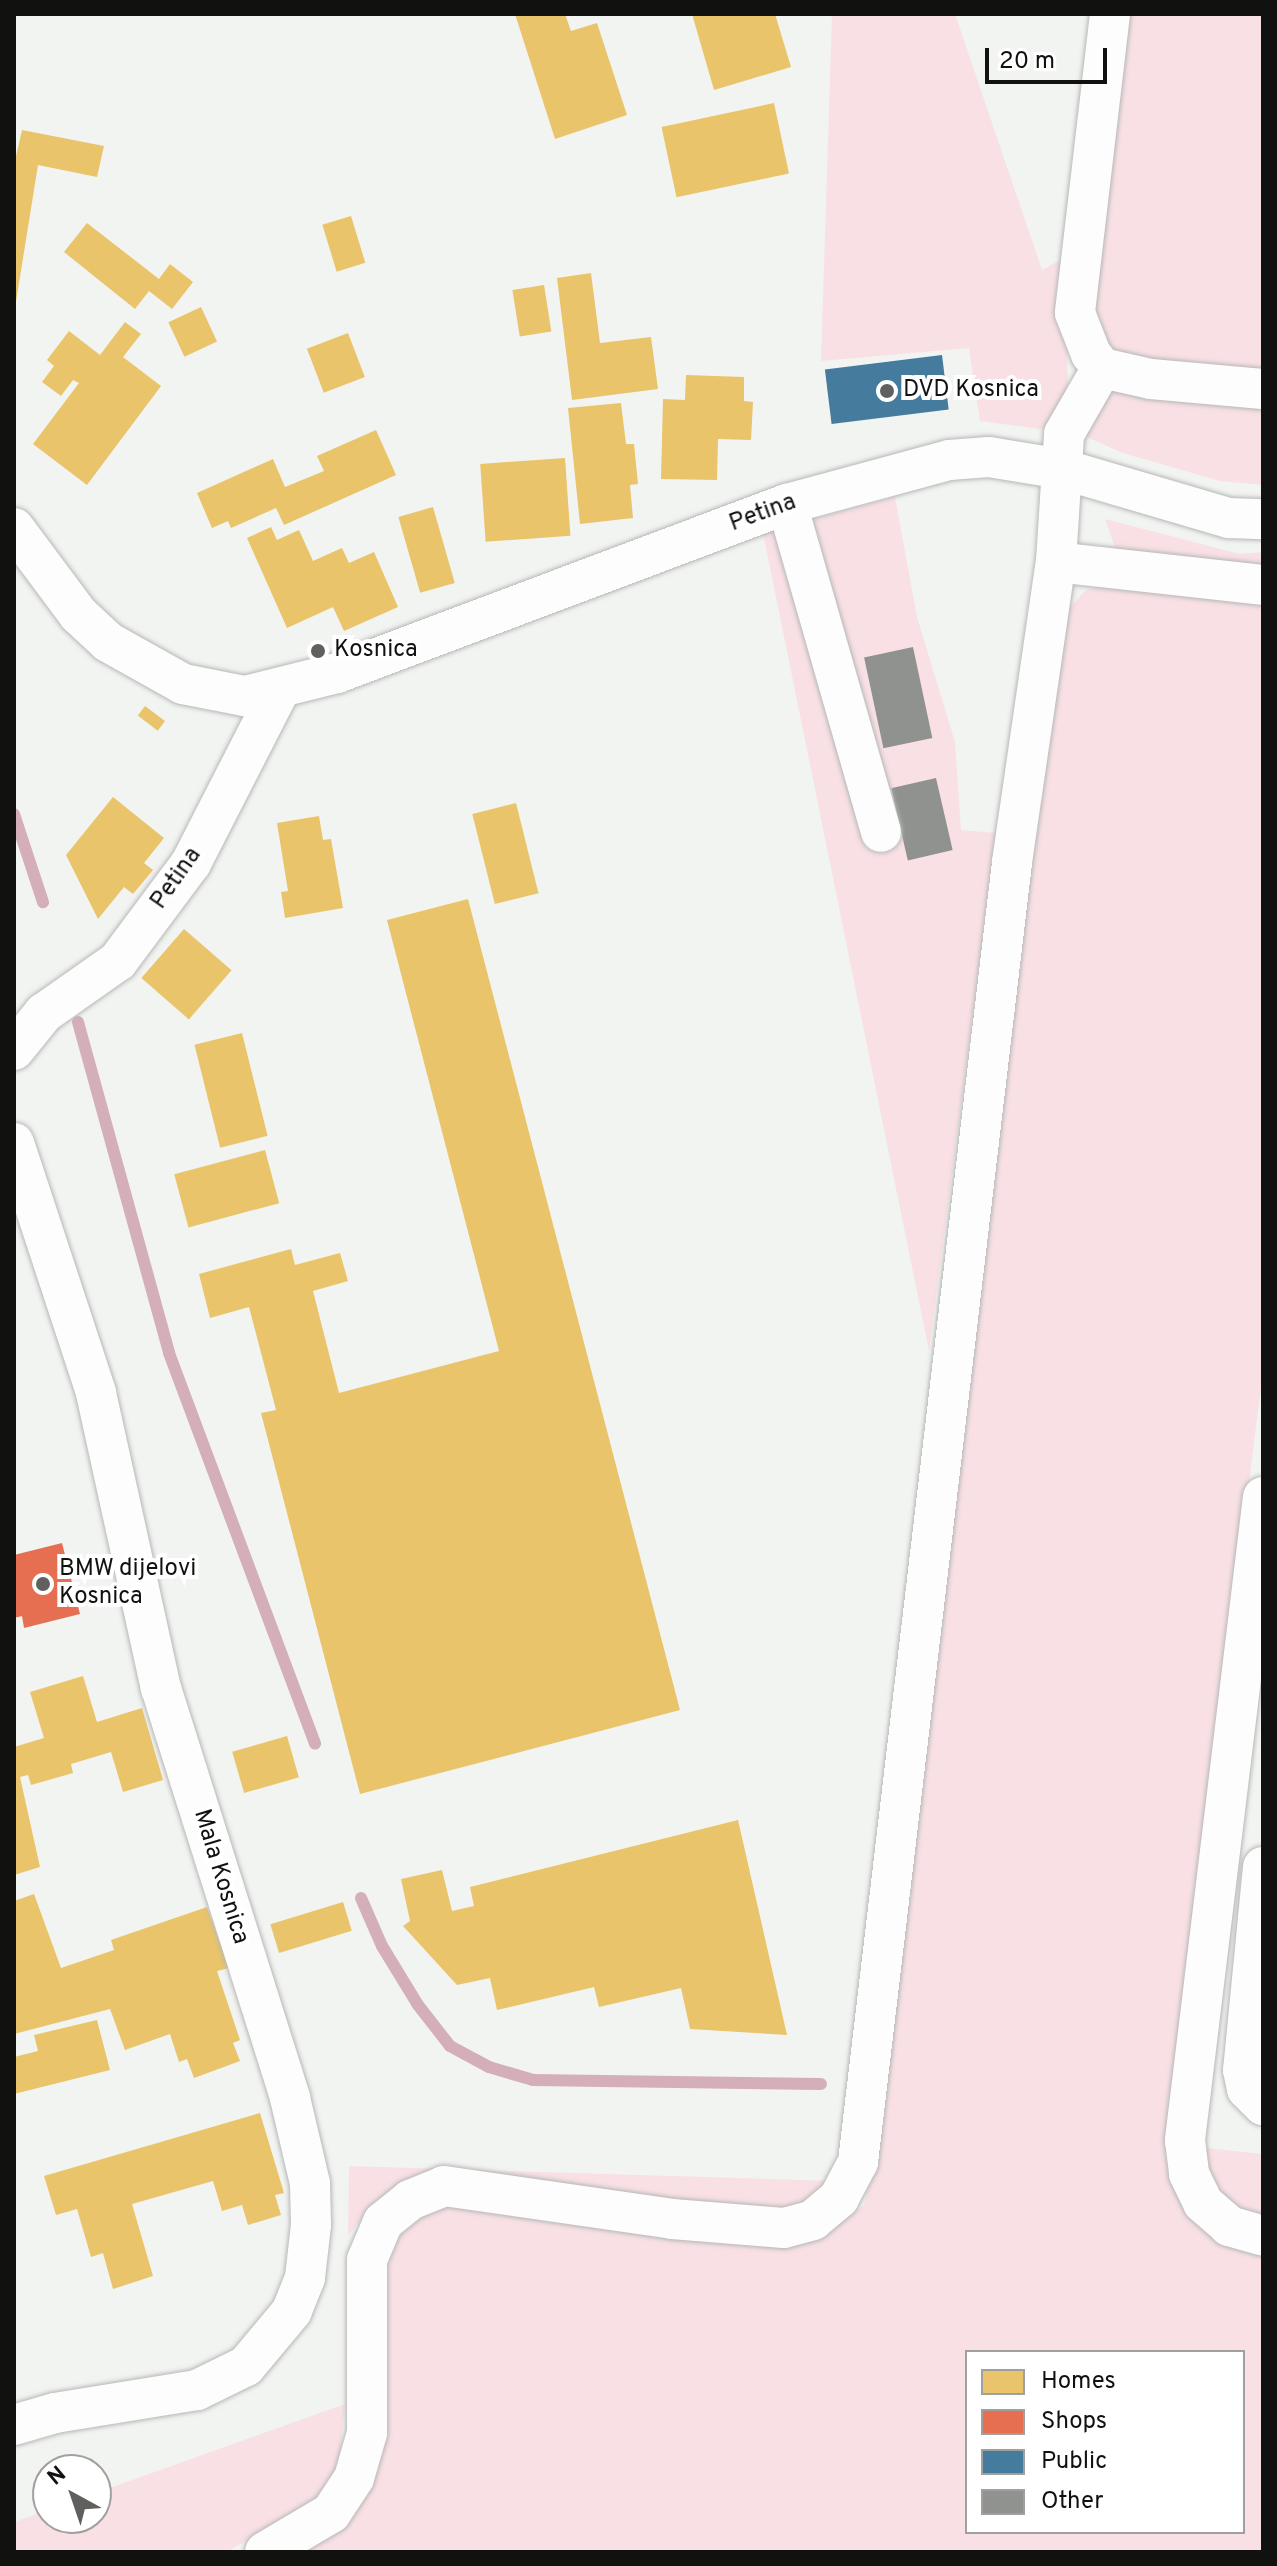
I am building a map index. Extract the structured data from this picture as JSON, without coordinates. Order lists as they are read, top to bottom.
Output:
{
  "streets": {
    "street": ["Petina", "Mala Kosnica"]
  },
  "places": ["DVD Kosnica", "Kosnica", "BMW dijelovi Kosnica"],
  "legend": [
    "Homes",
    "Shops",
    "Public",
    "Other"
  ],
  "scale_bar": "20 m",
  "north": "top left"
}
